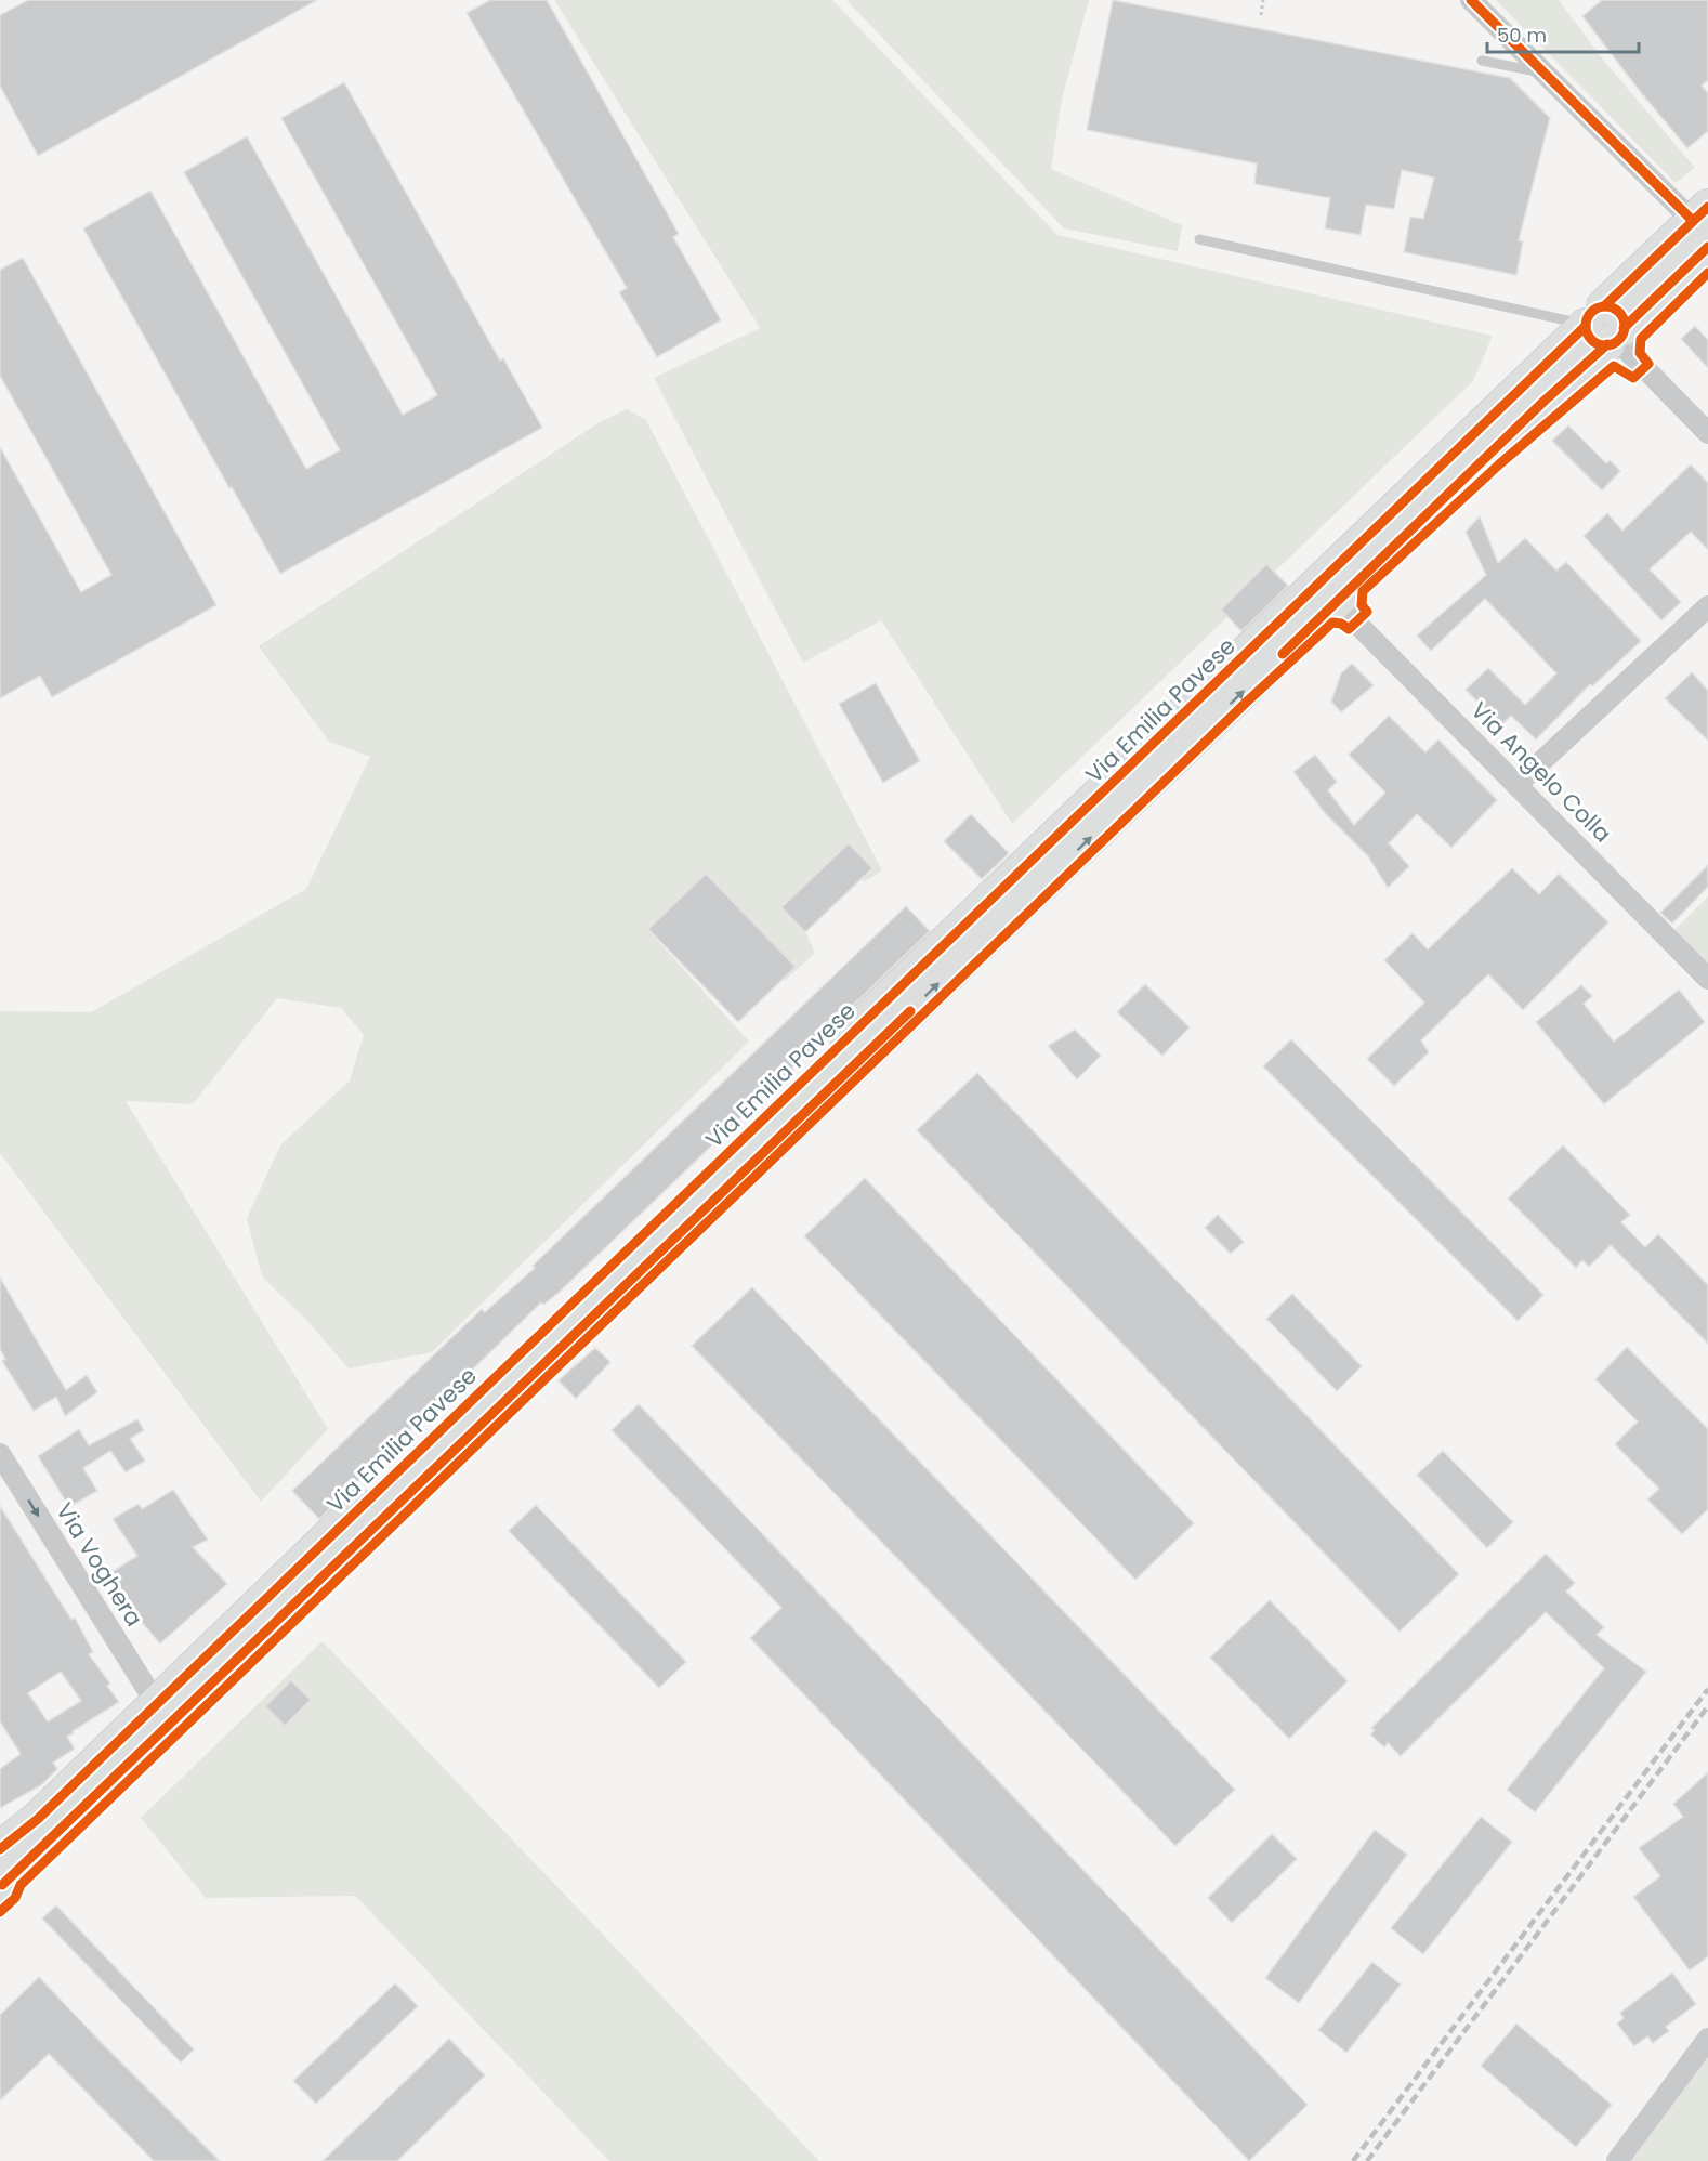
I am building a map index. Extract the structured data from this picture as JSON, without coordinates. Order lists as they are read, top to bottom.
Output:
{
  "streets": {
    "main road": ["Via Emilia Pavese"],
    "street": ["Via Angelo Colla", "Via Voghera"]
  },
  "crossings": [
    ["Via Emilia Pavese", "Via Angelo Colla"],
    ["Via Emilia Pavese", "Via Voghera"]
  ],
  "one_way": ["Via Voghera"],
  "scale_bar": "50 m"
}
